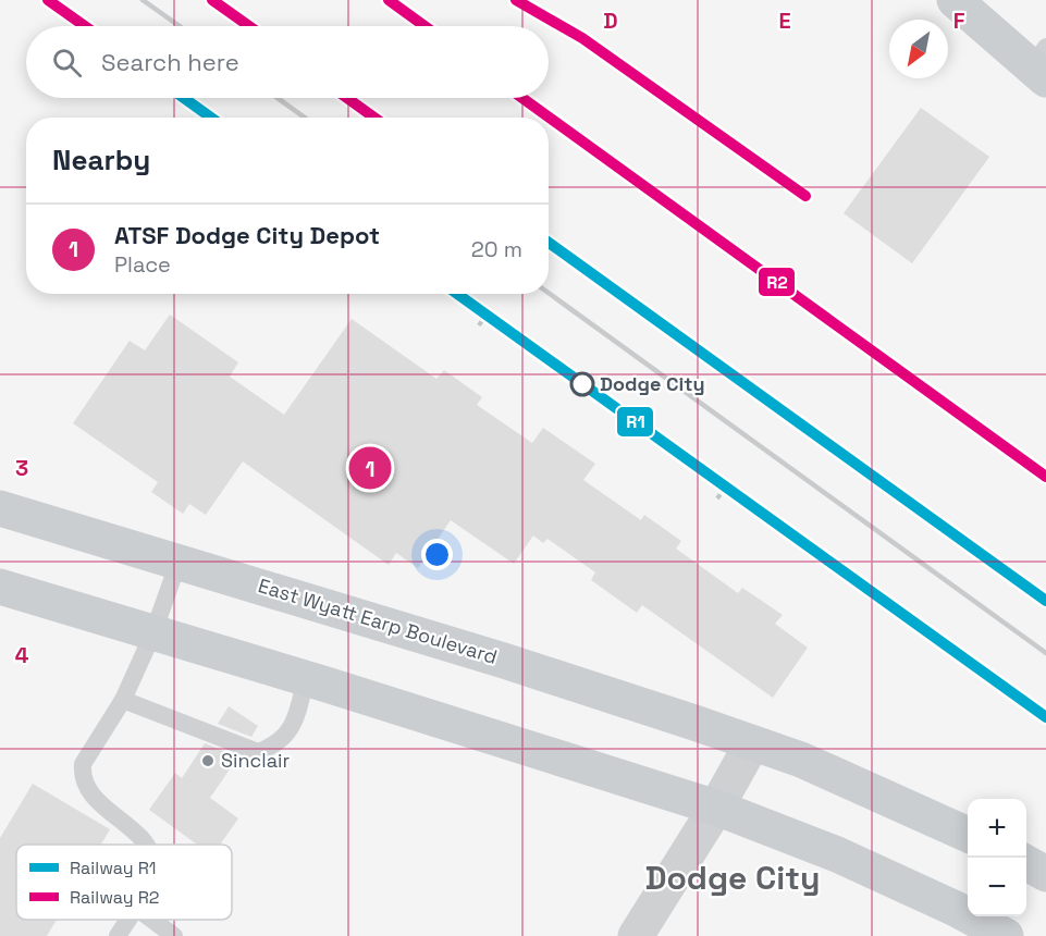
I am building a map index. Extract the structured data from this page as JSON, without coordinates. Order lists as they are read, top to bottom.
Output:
{
  "streets": {
    "main road": ["East Wyatt Earp Boulevard"]
  },
  "districts": ["Dodge City"],
  "places": ["Dodge City", "Sinclair"],
  "lines": ["rail line R2", "rail line R1"],
  "legend": ["Railway R1", "Railway R2"],
  "north": "bottom left",
  "page": {
    "search": "Search here",
    "heading": "Nearby",
    "list": [
      {
        "mark": "1",
        "name": "ATSF Dodge City Depot",
        "note": "Place",
        "value": "20 m"
      }
    ],
    "pins": "1",
    "map_buttons": ["+", "−"]
  },
  "grid": {
    "columns": ["D", "E", "F"],
    "rows": ["3", "4"]
  }
}
